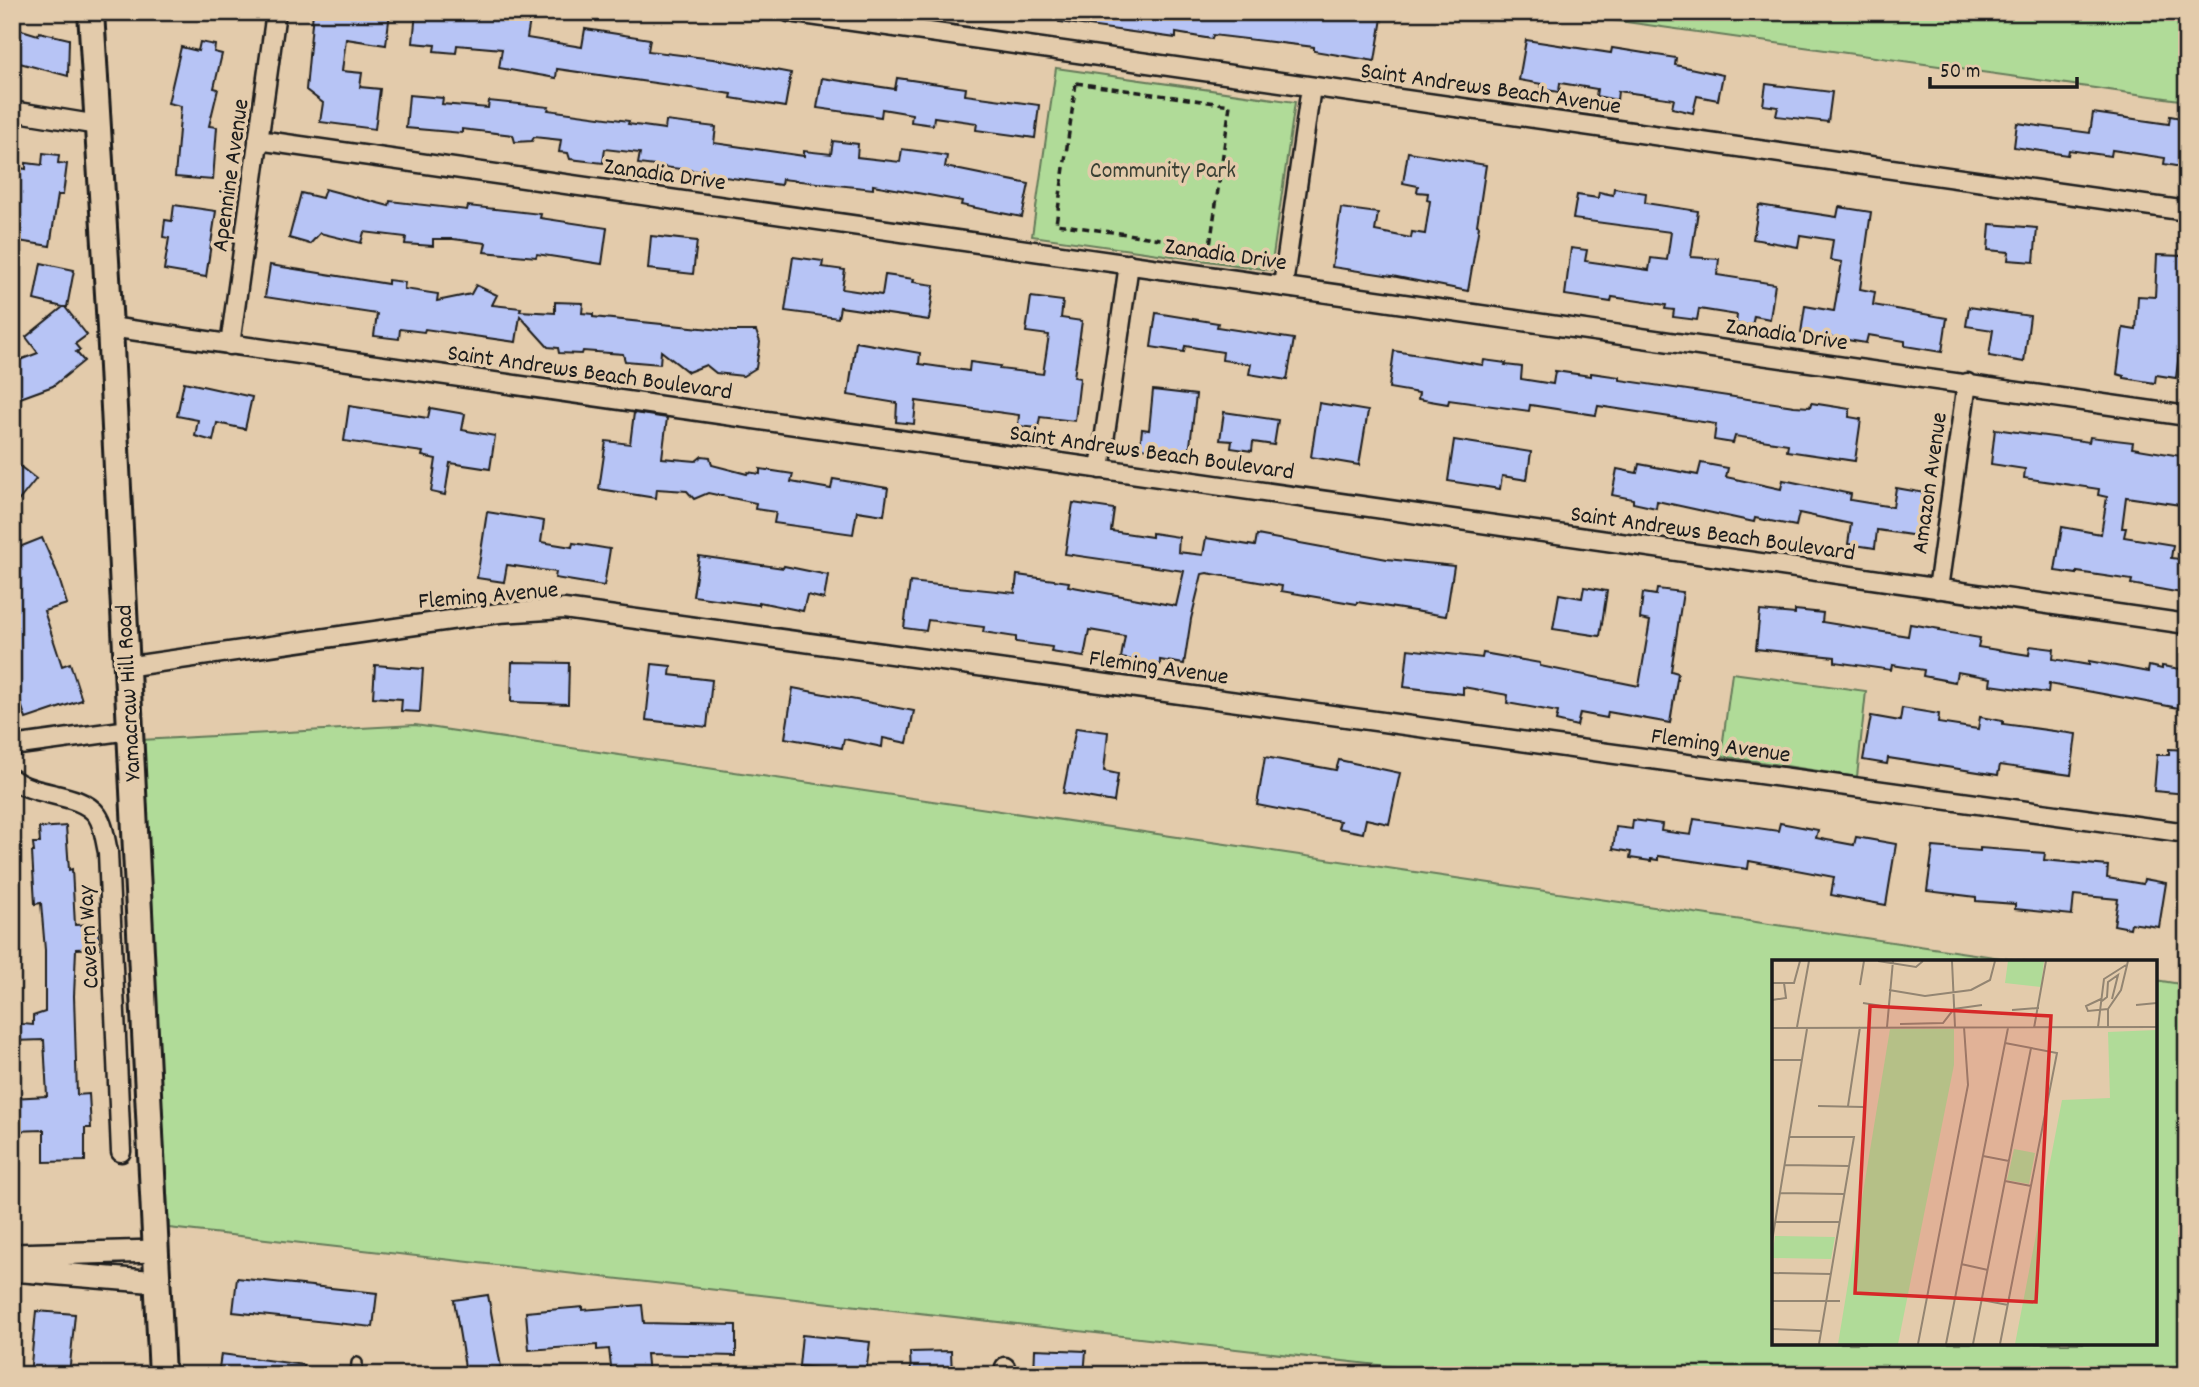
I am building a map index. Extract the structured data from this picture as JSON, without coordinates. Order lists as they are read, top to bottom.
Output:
{
  "streets": {
    "main road": ["Yamacraw Hill Road"],
    "street": [
      "Saint Andrews Beach Avenue",
      "Zanadia Drive",
      "Apennine Avenue",
      "Saint Andrews Beach Boulevard",
      "Amazon Avenue",
      "Fleming Avenue",
      "Cavern Way"
    ]
  },
  "crossings": [
    ["Zanadia Drive", "Apennine Avenue"],
    ["Zanadia Drive", "Amazon Avenue"],
    ["Apennine Avenue", "Saint Andrews Beach Boulevard"],
    ["Saint Andrews Beach Boulevard", "Amazon Avenue"],
    ["Saint Andrews Beach Boulevard", "Yamacraw Hill Road"],
    ["Fleming Avenue", "Yamacraw Hill Road"]
  ],
  "parks": ["Community Park"],
  "scale_bar": "50 m"
}
